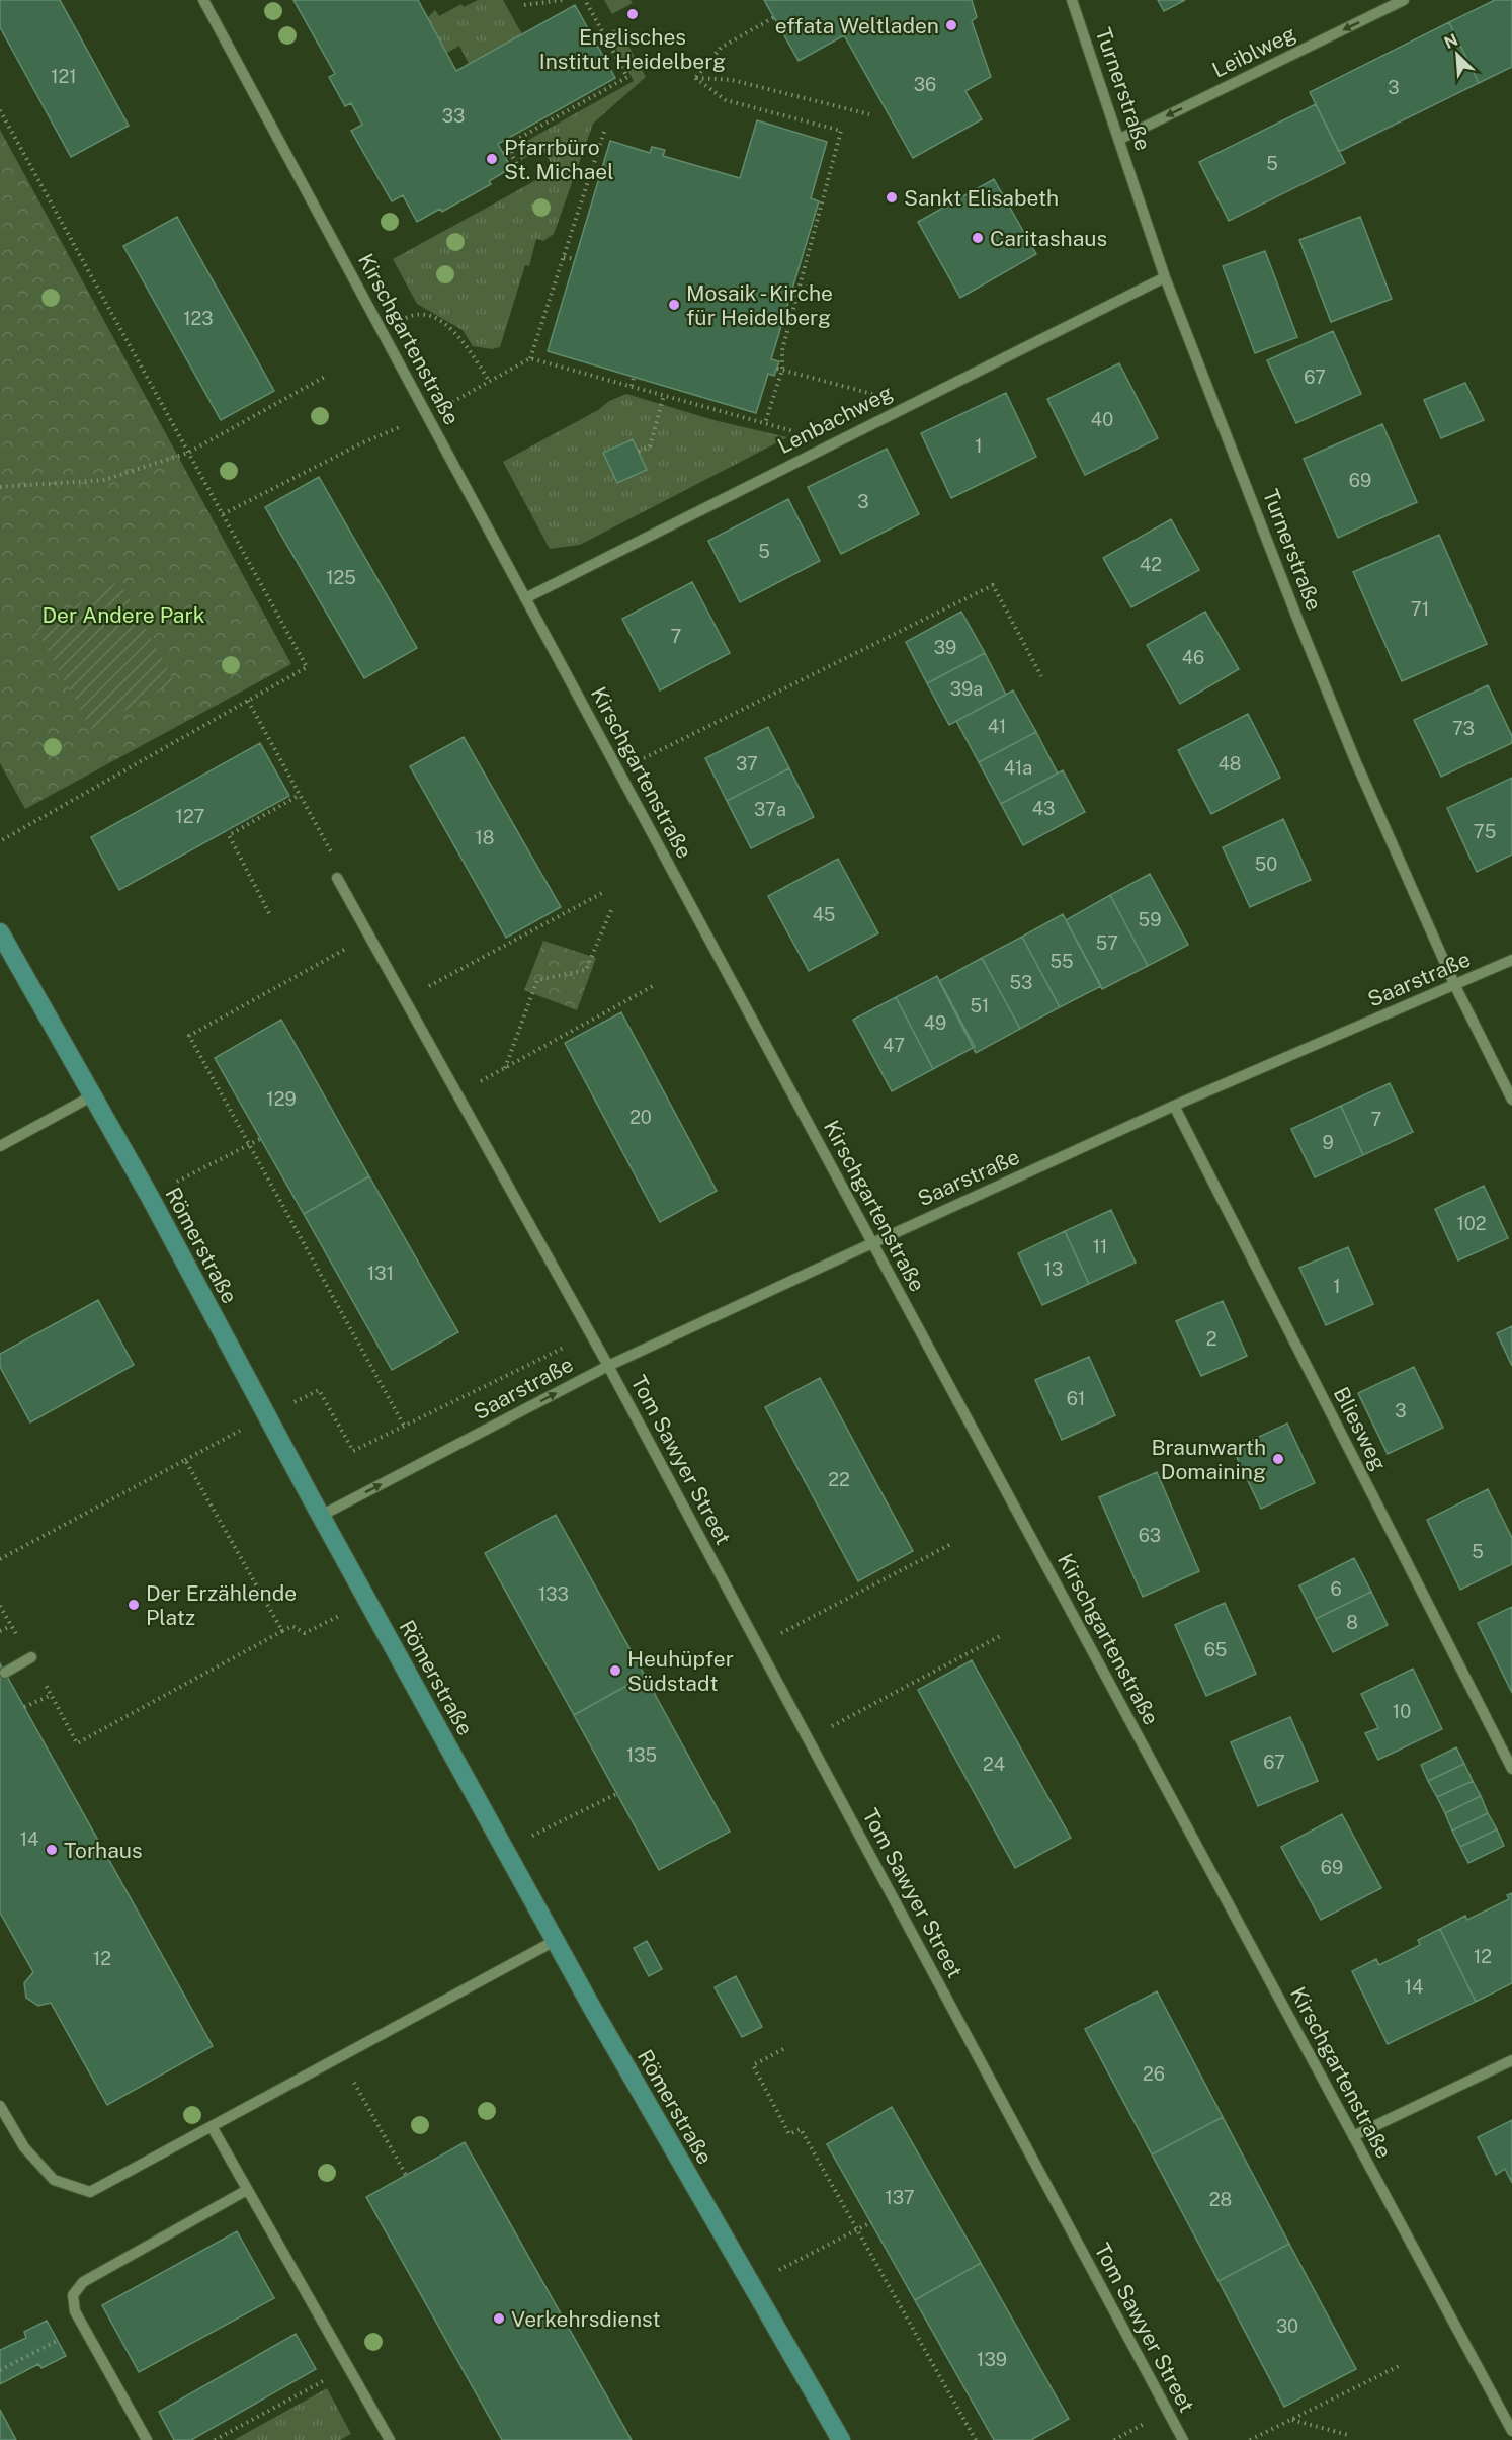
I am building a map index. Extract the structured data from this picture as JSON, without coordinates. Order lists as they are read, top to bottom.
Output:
{
  "streets": {
    "main road": ["Römerstraße"],
    "street": [
      "Leiblweg",
      "Turnerstraße",
      "Kirschgartenstraße",
      "Lenbachweg",
      "Saarstraße",
      "Bliesweg",
      "Tom Sawyer Street"
    ]
  },
  "crossings": [
    ["Leiblweg", "Turnerstraße"],
    ["Turnerstraße", "Lenbachweg"],
    ["Turnerstraße", "Saarstraße"],
    ["Kirschgartenstraße", "Lenbachweg"],
    ["Kirschgartenstraße", "Saarstraße"],
    ["Saarstraße", "Römerstraße"],
    ["Saarstraße", "Bliesweg"],
    ["Saarstraße", "Tom Sawyer Street"]
  ],
  "one_way": ["Leiblweg"],
  "parks": ["Der Andere Park"],
  "places": [
    "Englisches Institut Heidelberg",
    "effata Weltladen",
    "Pfarrbüro St. Michael",
    "Sankt Elisabeth",
    "Caritashaus",
    "Mosaik - Kirche für Heidelberg",
    "Braunwarth Domaining",
    "Der Erzählende Platz",
    "Heuhüpfer Südstadt",
    "Torhaus",
    "Verkehrsdienst"
  ],
  "house_numbers": [
    "121",
    "36",
    "3",
    "33",
    "5",
    "123",
    "67",
    "40",
    "1",
    "69",
    "3",
    "5",
    "42",
    "125",
    "71",
    "7",
    "39",
    "46",
    "39a",
    "41",
    "73",
    "37",
    "48",
    "41a",
    "43",
    "37a",
    "127",
    "75",
    "18",
    "50",
    "45",
    "59",
    "57",
    "55",
    "53",
    "51",
    "49",
    "47",
    "129",
    "20",
    "7",
    "9",
    "102",
    "11",
    "13",
    "131",
    "1",
    "2",
    "61",
    "3",
    "22",
    "63",
    "5",
    "6",
    "133",
    "8",
    "65",
    "10",
    "135",
    "67",
    "24",
    "14",
    "69",
    "12",
    "12",
    "14",
    "26",
    "137",
    "28",
    "30",
    "139"
  ],
  "north": "top left"
}
